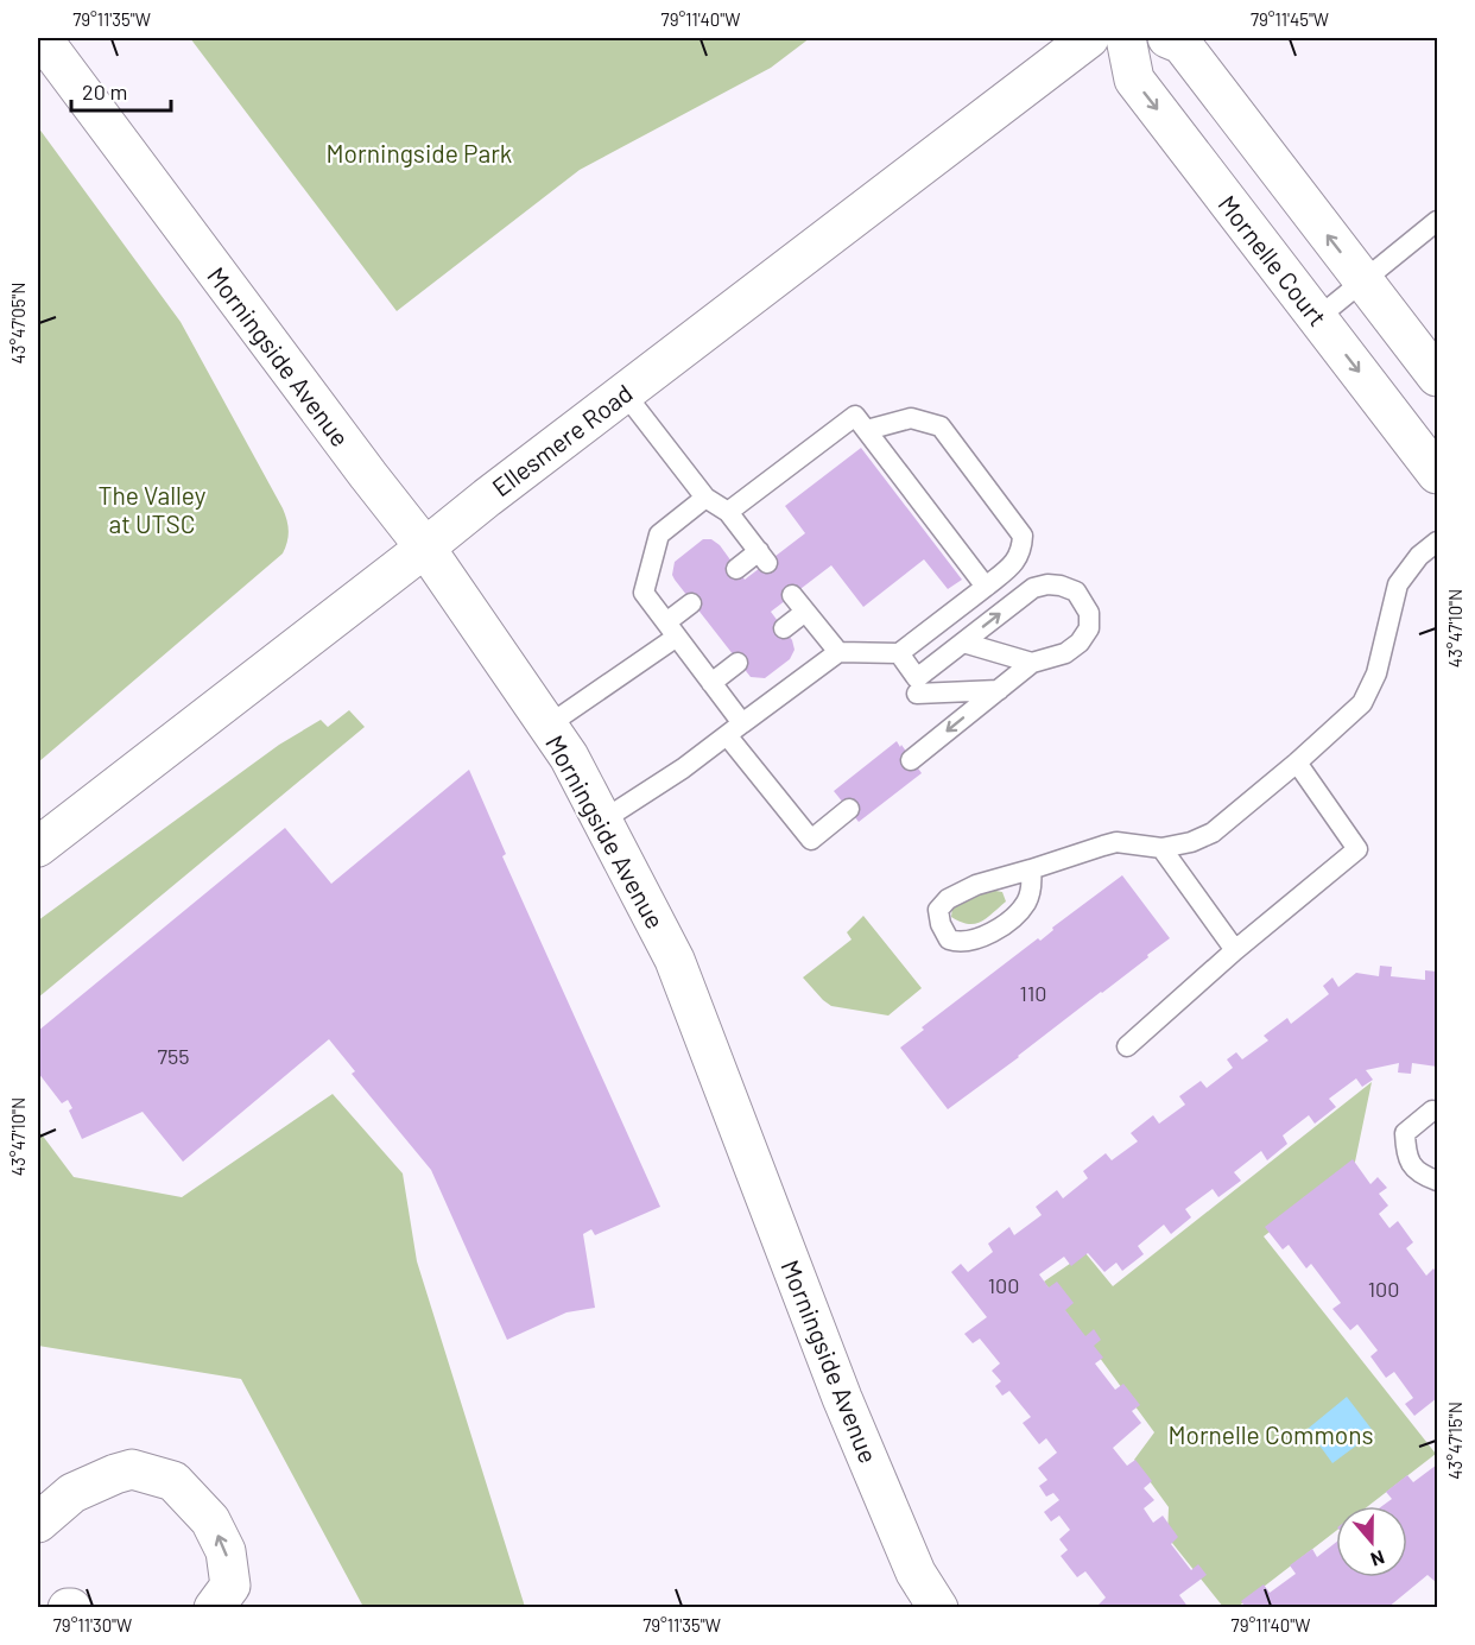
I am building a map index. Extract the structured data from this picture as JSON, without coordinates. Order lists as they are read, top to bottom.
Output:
{
  "streets": {
    "main road": ["Mornelle Court", "Morningside Avenue", "Ellesmere Road"]
  },
  "crossings": [
    ["Morningside Avenue", "Ellesmere Road"]
  ],
  "parks": ["Morningside Park", "The Valley at UTSC", "Mornelle Commons"],
  "house_numbers": [
    "110",
    "755",
    "100",
    "100"
  ],
  "scale_bar": "20 m",
  "north": "bottom",
  "coordinates": [
    "79°11'35\"W",
    "79°11'40\"W",
    "79°11'45\"W",
    "43°47'05\"N",
    "43°47'10\"N",
    "43°47'15\"N",
    "79°11'30\"W"
  ]
}
